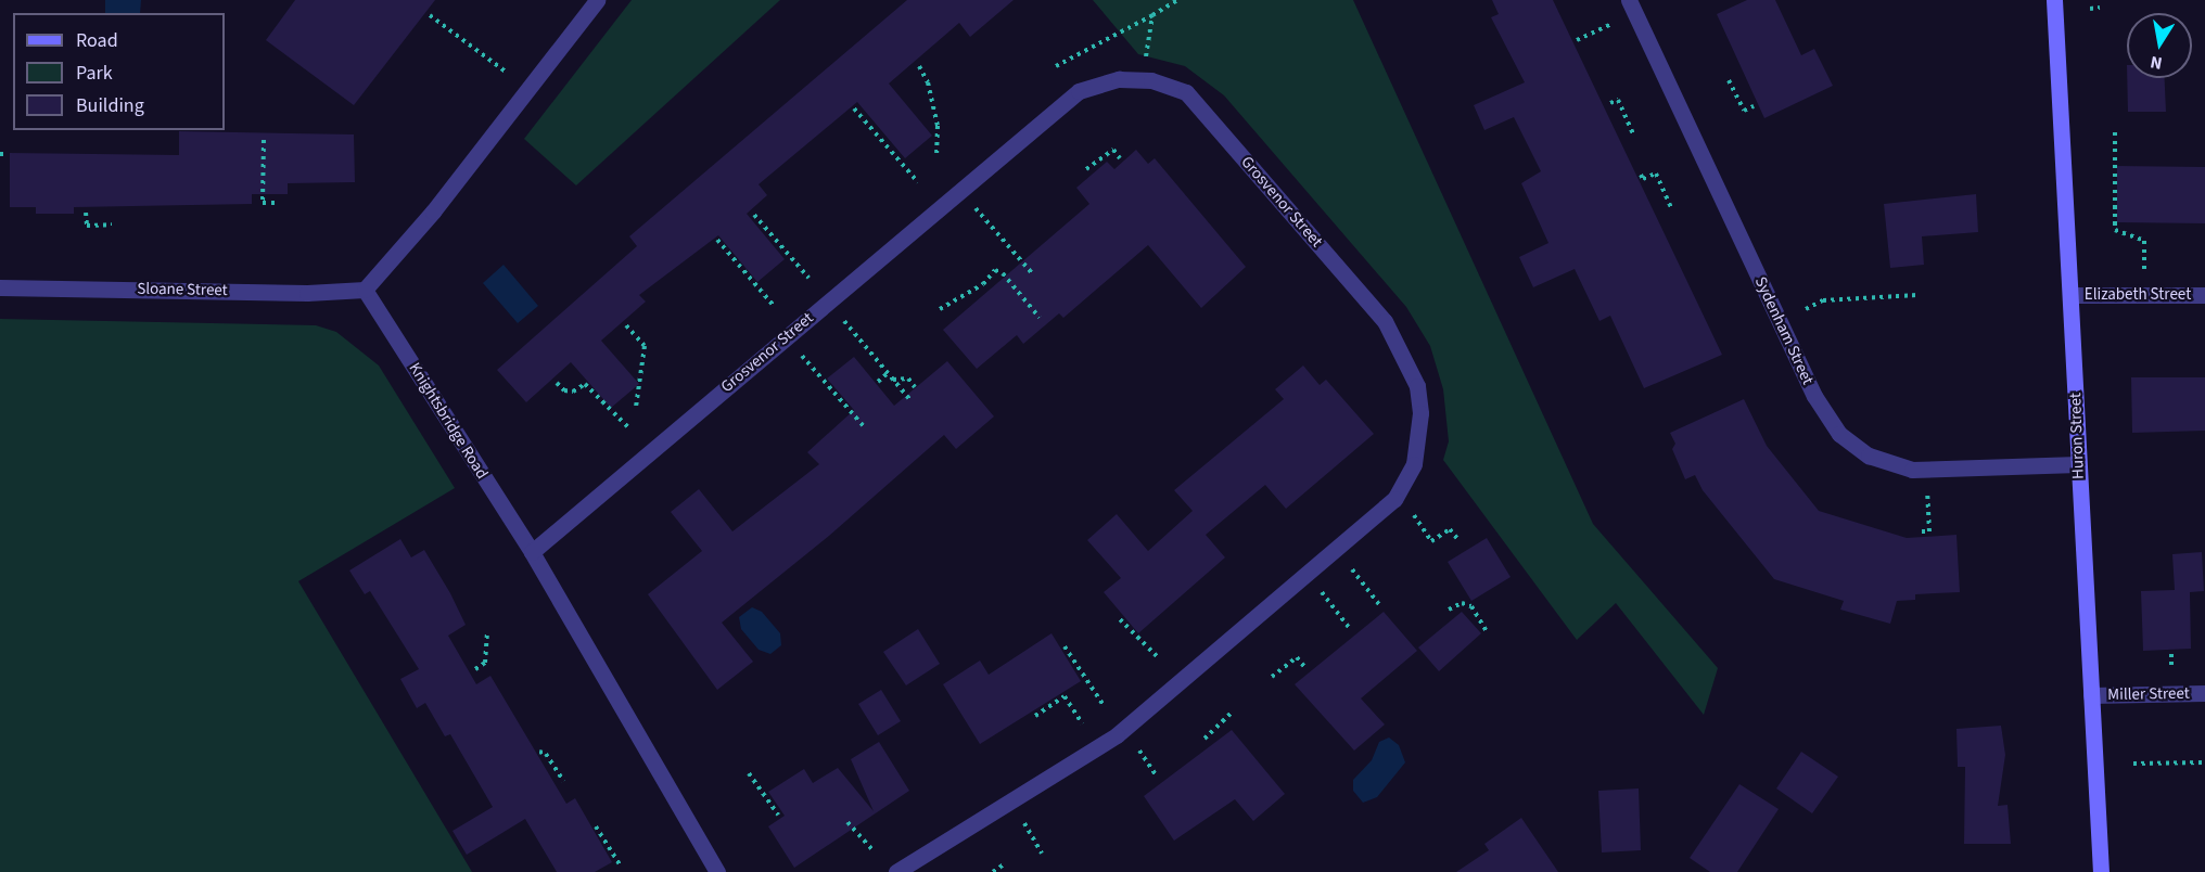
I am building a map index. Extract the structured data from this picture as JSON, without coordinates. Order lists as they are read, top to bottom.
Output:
{
  "streets": {
    "main road": ["Huron Street"],
    "street": [
      "Grosvenor Street",
      "Sloane Street",
      "Elizabeth Street",
      "Sydenham Street",
      "Knightsbridge Road",
      "Miller Street"
    ]
  },
  "crossings": [
    ["Grosvenor Street", "Knightsbridge Road"],
    ["Sloane Street", "Knightsbridge Road"],
    ["Elizabeth Street", "Huron Street"],
    ["Sydenham Street", "Huron Street"],
    ["Huron Street", "Miller Street"]
  ],
  "legend": ["Road", "Park", "Building"],
  "north": "bottom"
}
